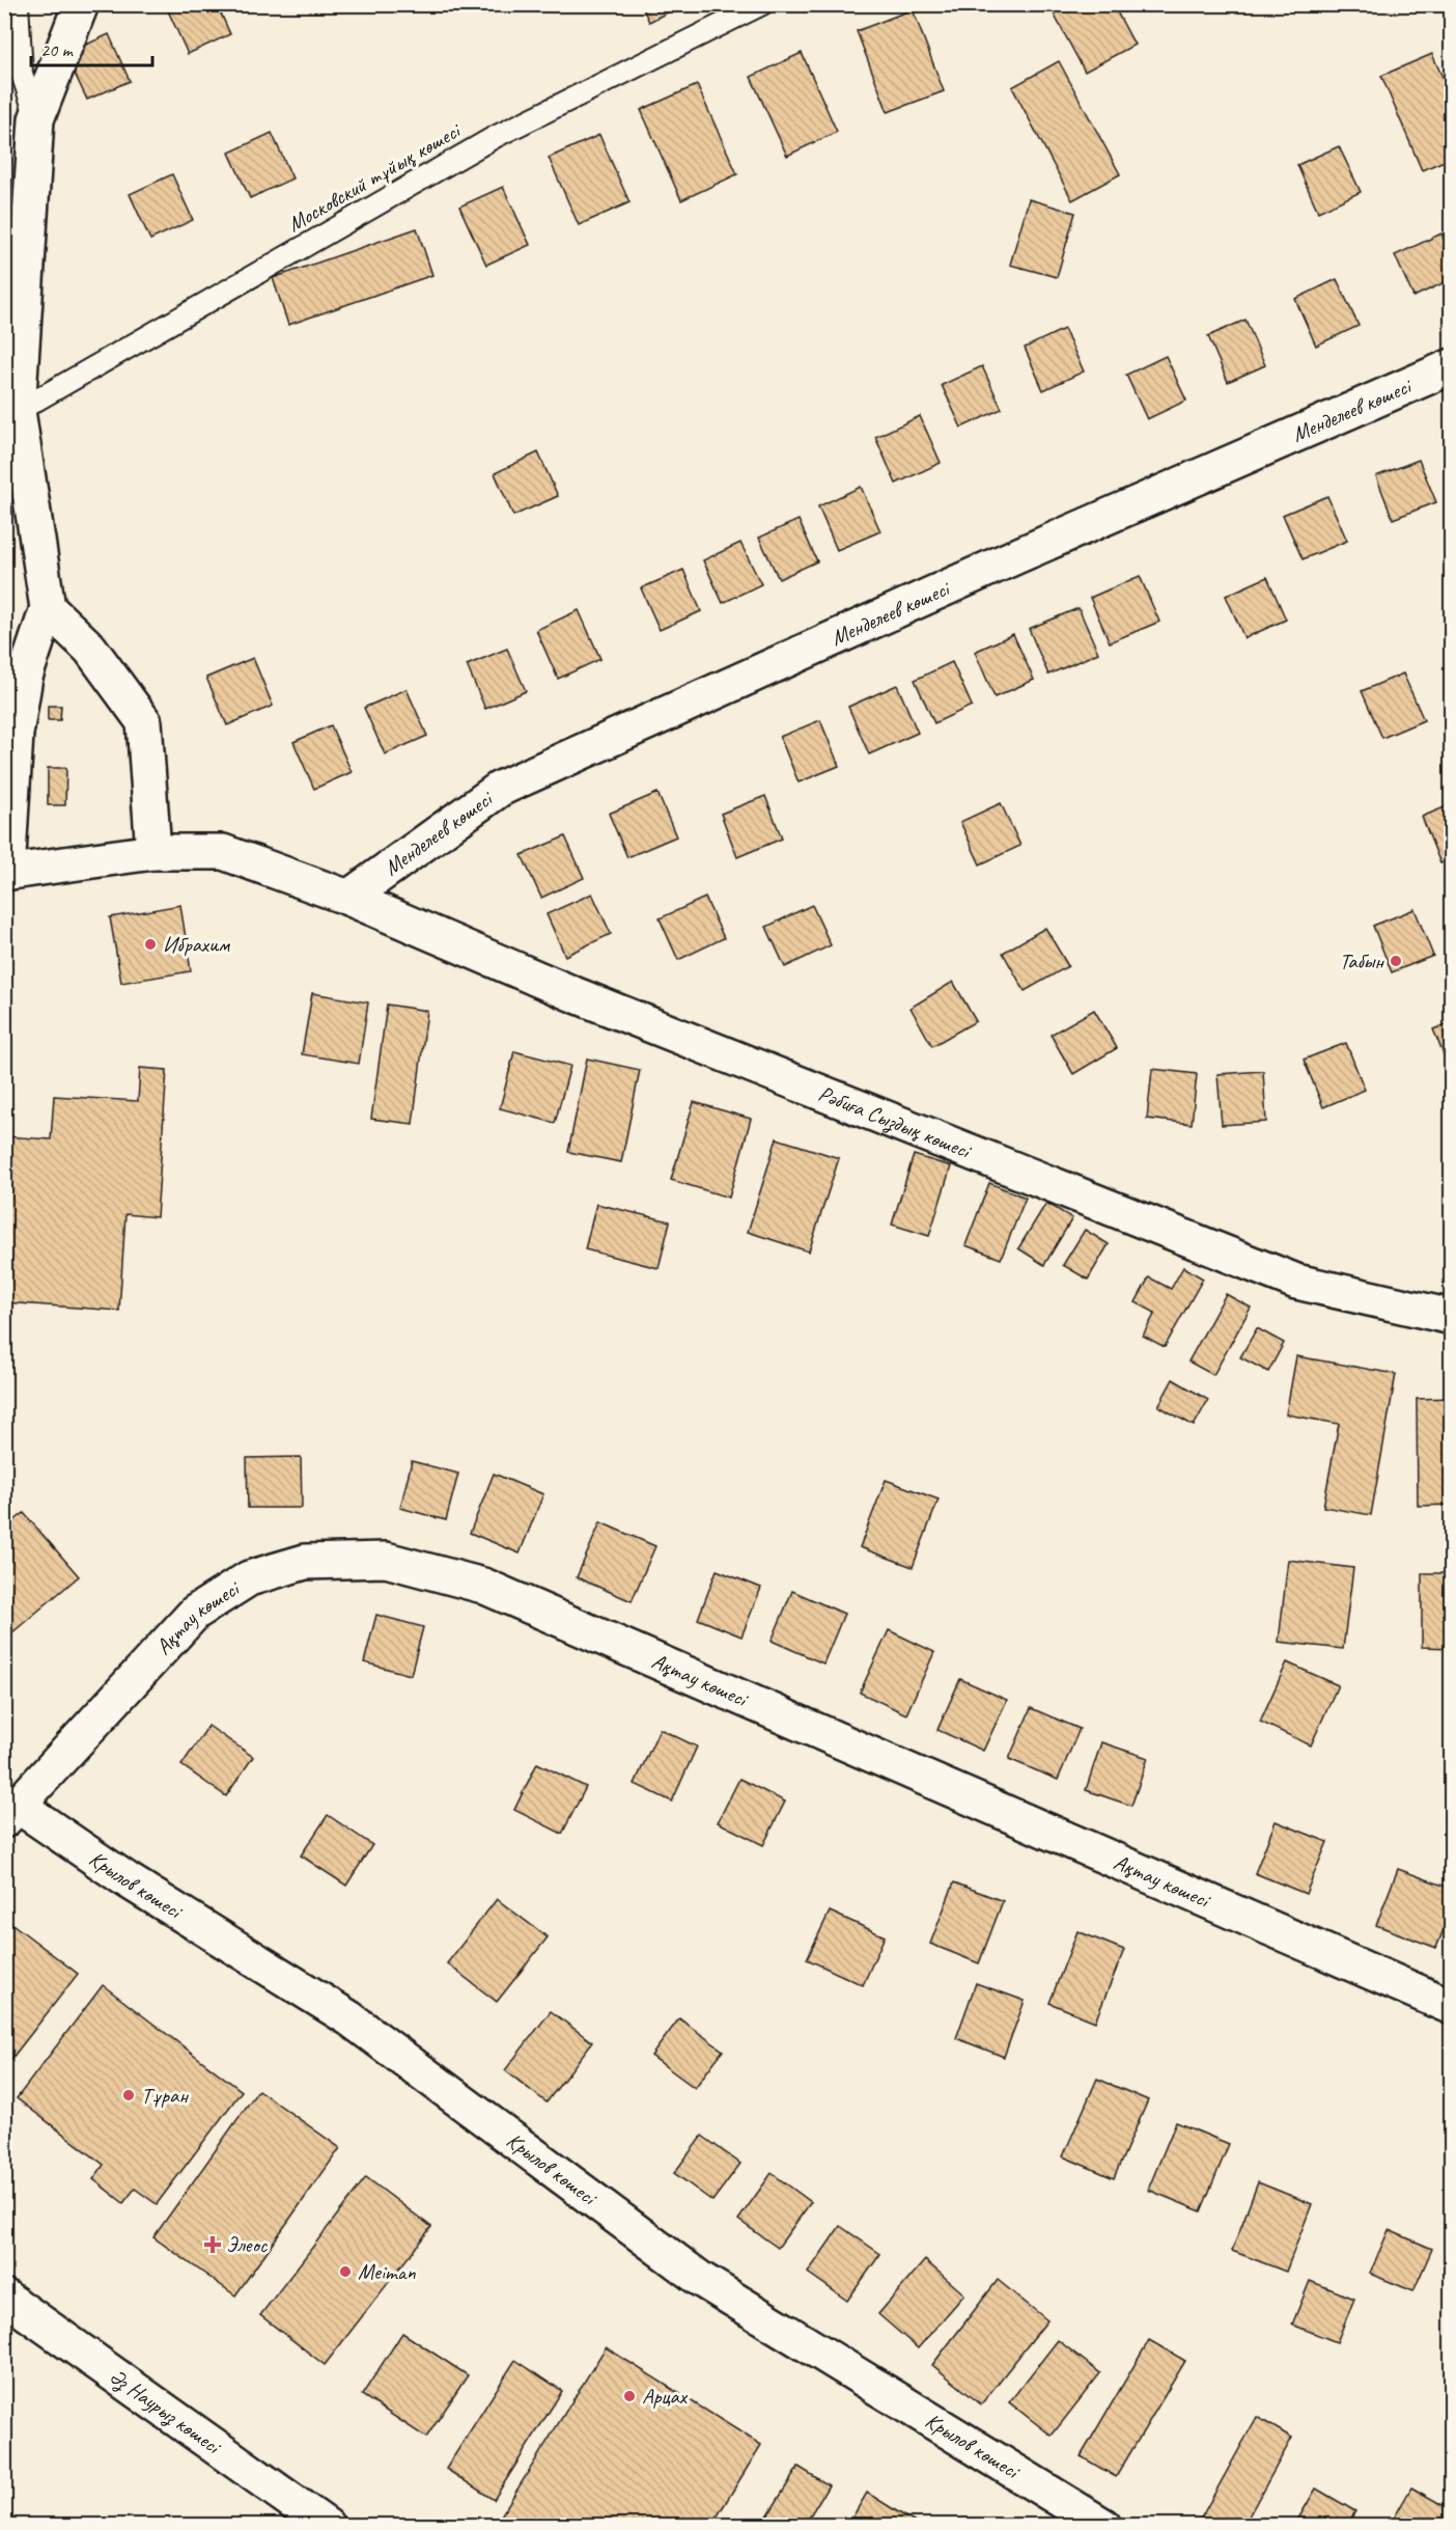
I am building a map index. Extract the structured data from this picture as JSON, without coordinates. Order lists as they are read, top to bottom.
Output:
{
  "streets": {
    "street": [
      "Менделеев көшесі",
      "Рәбиға Сыздық көшесі",
      "Ақтау көшесі",
      "Крылов көшесі",
      "Әз Наурыз көшесі"
    ],
    "lane": ["Московский тұйық көшесі"]
  },
  "crossings": [
    ["Менделеев көшесі", "Рәбиға Сыздық көшесі"],
    ["Ақтау көшесі", "Крылов көшесі"]
  ],
  "places": {
    "other": [
      "Ибрахим",
      "Табын",
      "Тұран",
      "Meiman",
      "Арцах"
    ],
    "health": ["Элеос"]
  },
  "scale_bar": "20 m"
}
